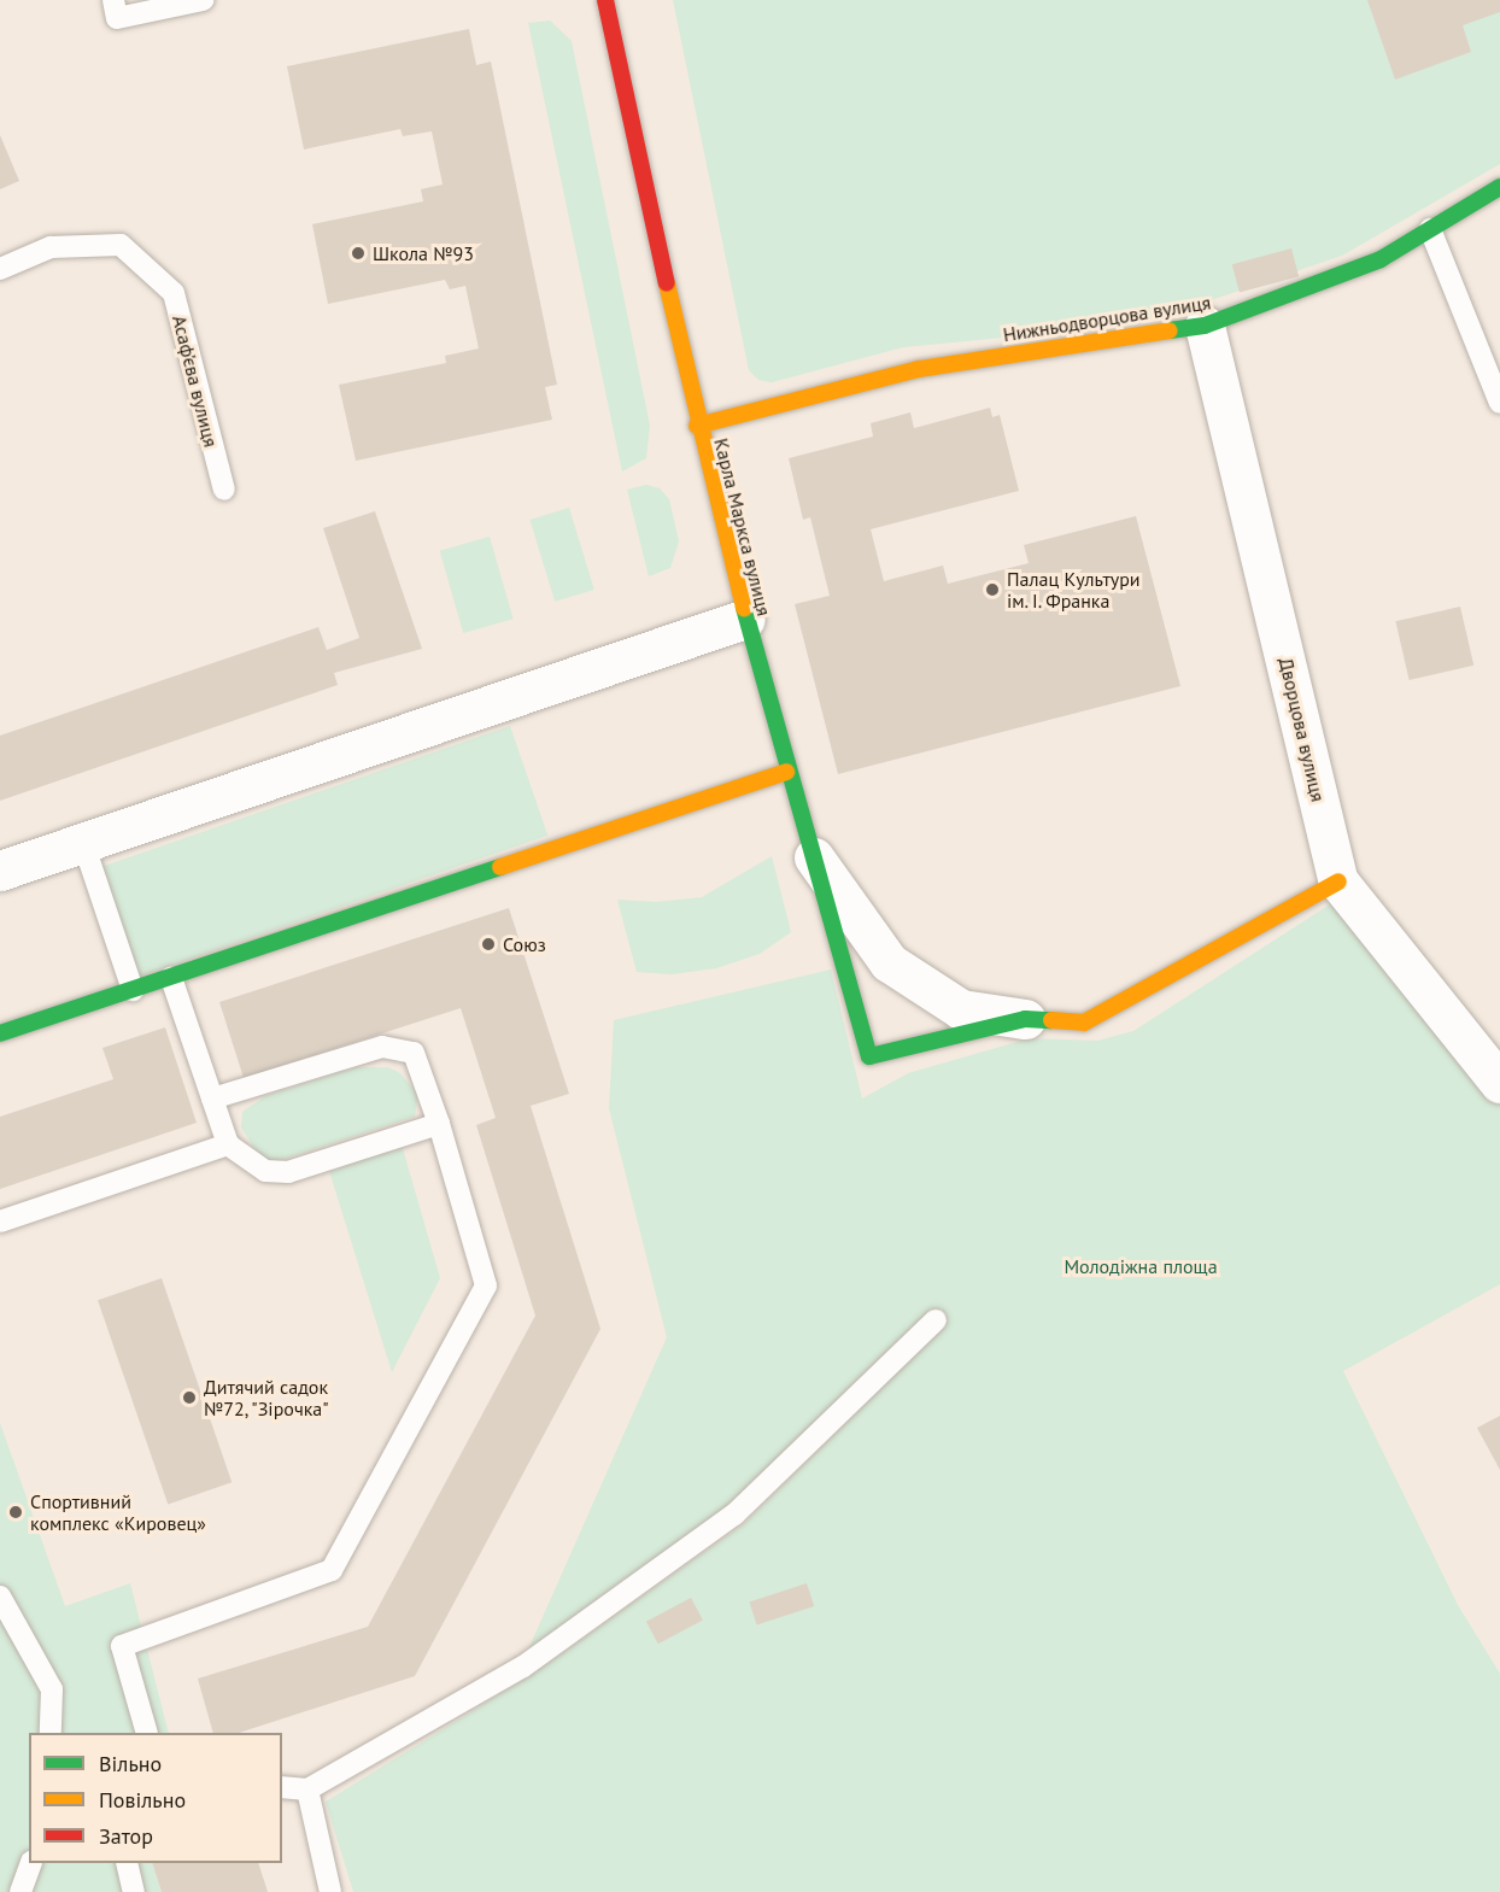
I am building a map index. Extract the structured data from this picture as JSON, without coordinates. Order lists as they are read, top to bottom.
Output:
{
  "streets": {
    "street": ["Нижньодворцова вулиця", "Карла Маркса вулиця", "Дворцова вулиця"],
    "lane": ["Асаф’єва вулиця"]
  },
  "crossings": [
    ["Нижньодворцова вулиця", "Карла Маркса вулиця"],
    ["Нижньодворцова вулиця", "Дворцова вулиця"]
  ],
  "parks": ["Молодіжна площа"],
  "places": [
    "Школа №93",
    "Палац Культури ім. І. Франка",
    "Союз",
    "Дитячий садок №72, \"Зірочка\"",
    "Cпортивний комплекс «Кировец»"
  ],
  "legend": ["Вільно", "Повільно", "Затор"]
}
